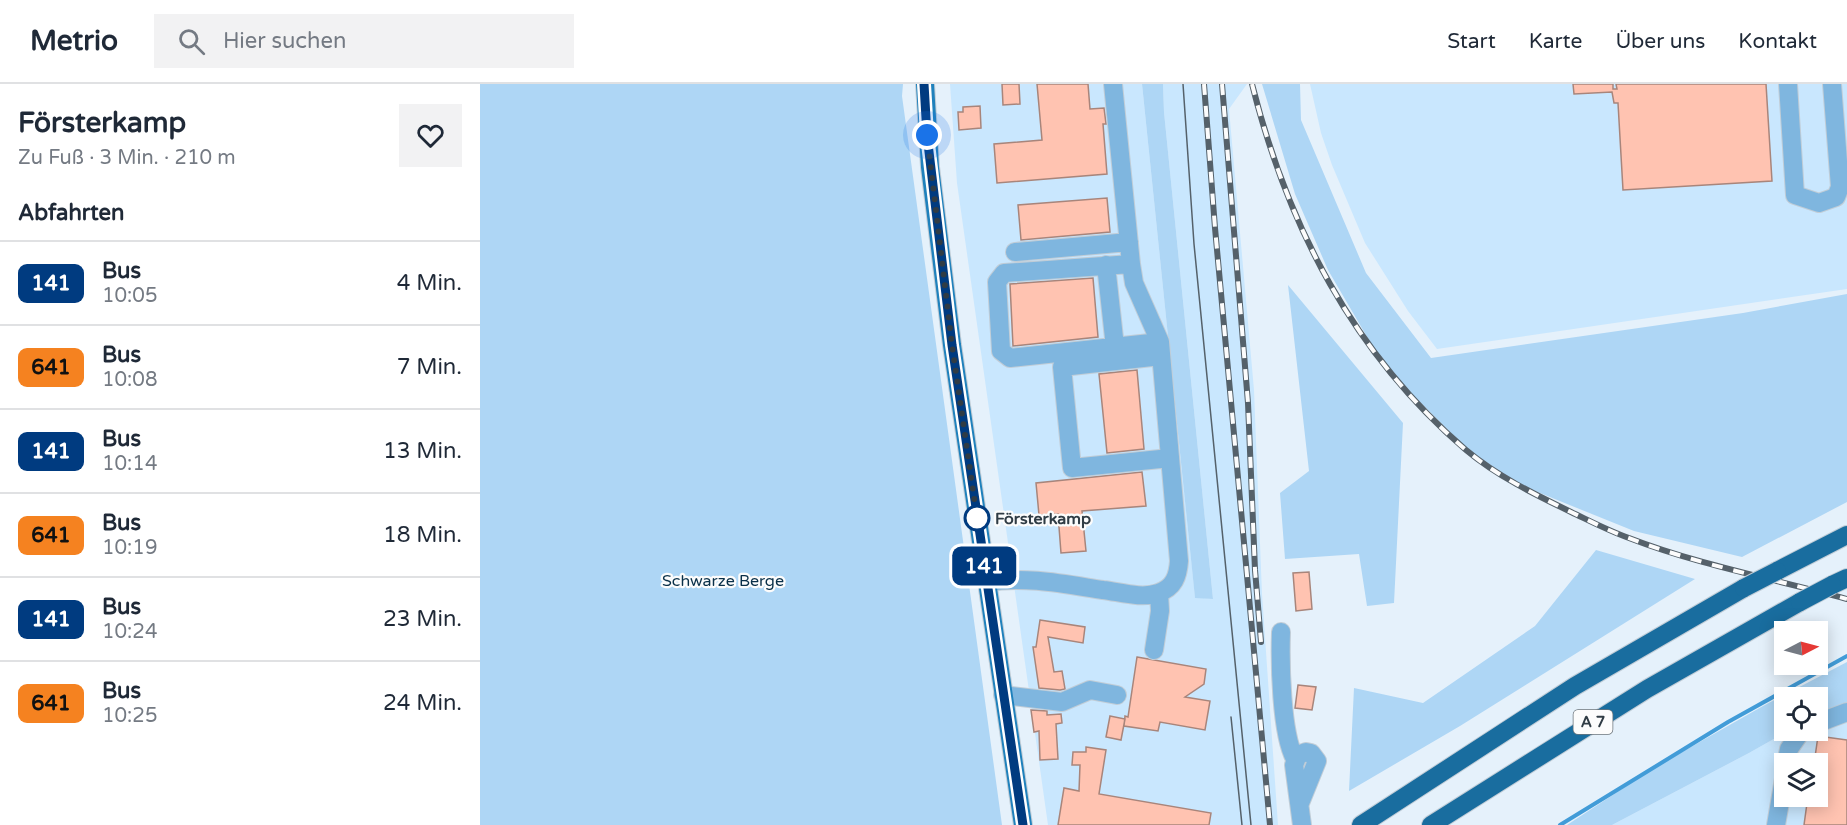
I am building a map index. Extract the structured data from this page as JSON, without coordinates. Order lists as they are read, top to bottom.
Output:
{
  "streets": {
    "highway": ["A 7"]
  },
  "parks": ["Schwarze Berge"],
  "places": ["Försterkamp"],
  "lines": ["bus line 141"],
  "north": "right",
  "page": {
    "header": "Metrio",
    "search": "Hier suchen",
    "nav": [
      "Start",
      "Karte",
      "Über uns",
      "Kontakt"
    ],
    "heading": [
      ["Försterkamp", "Zu Fuß · 3 Min. · 210 m"],
      "Abfahrten"
    ],
    "on_map": "141",
    "list": [
      {
        "mark": "141",
        "name": "Bus",
        "note": "10:05",
        "value": "4 Min."
      },
      {
        "mark": "641",
        "name": "Bus",
        "note": "10:08",
        "value": "7 Min."
      },
      {
        "mark": "141",
        "name": "Bus",
        "note": "10:14",
        "value": "13 Min."
      },
      {
        "mark": "641",
        "name": "Bus",
        "note": "10:19",
        "value": "18 Min."
      },
      {
        "mark": "141",
        "name": "Bus",
        "note": "10:24",
        "value": "23 Min."
      },
      {
        "mark": "641",
        "name": "Bus",
        "note": "10:25",
        "value": "24 Min."
      }
    ]
  }
}
